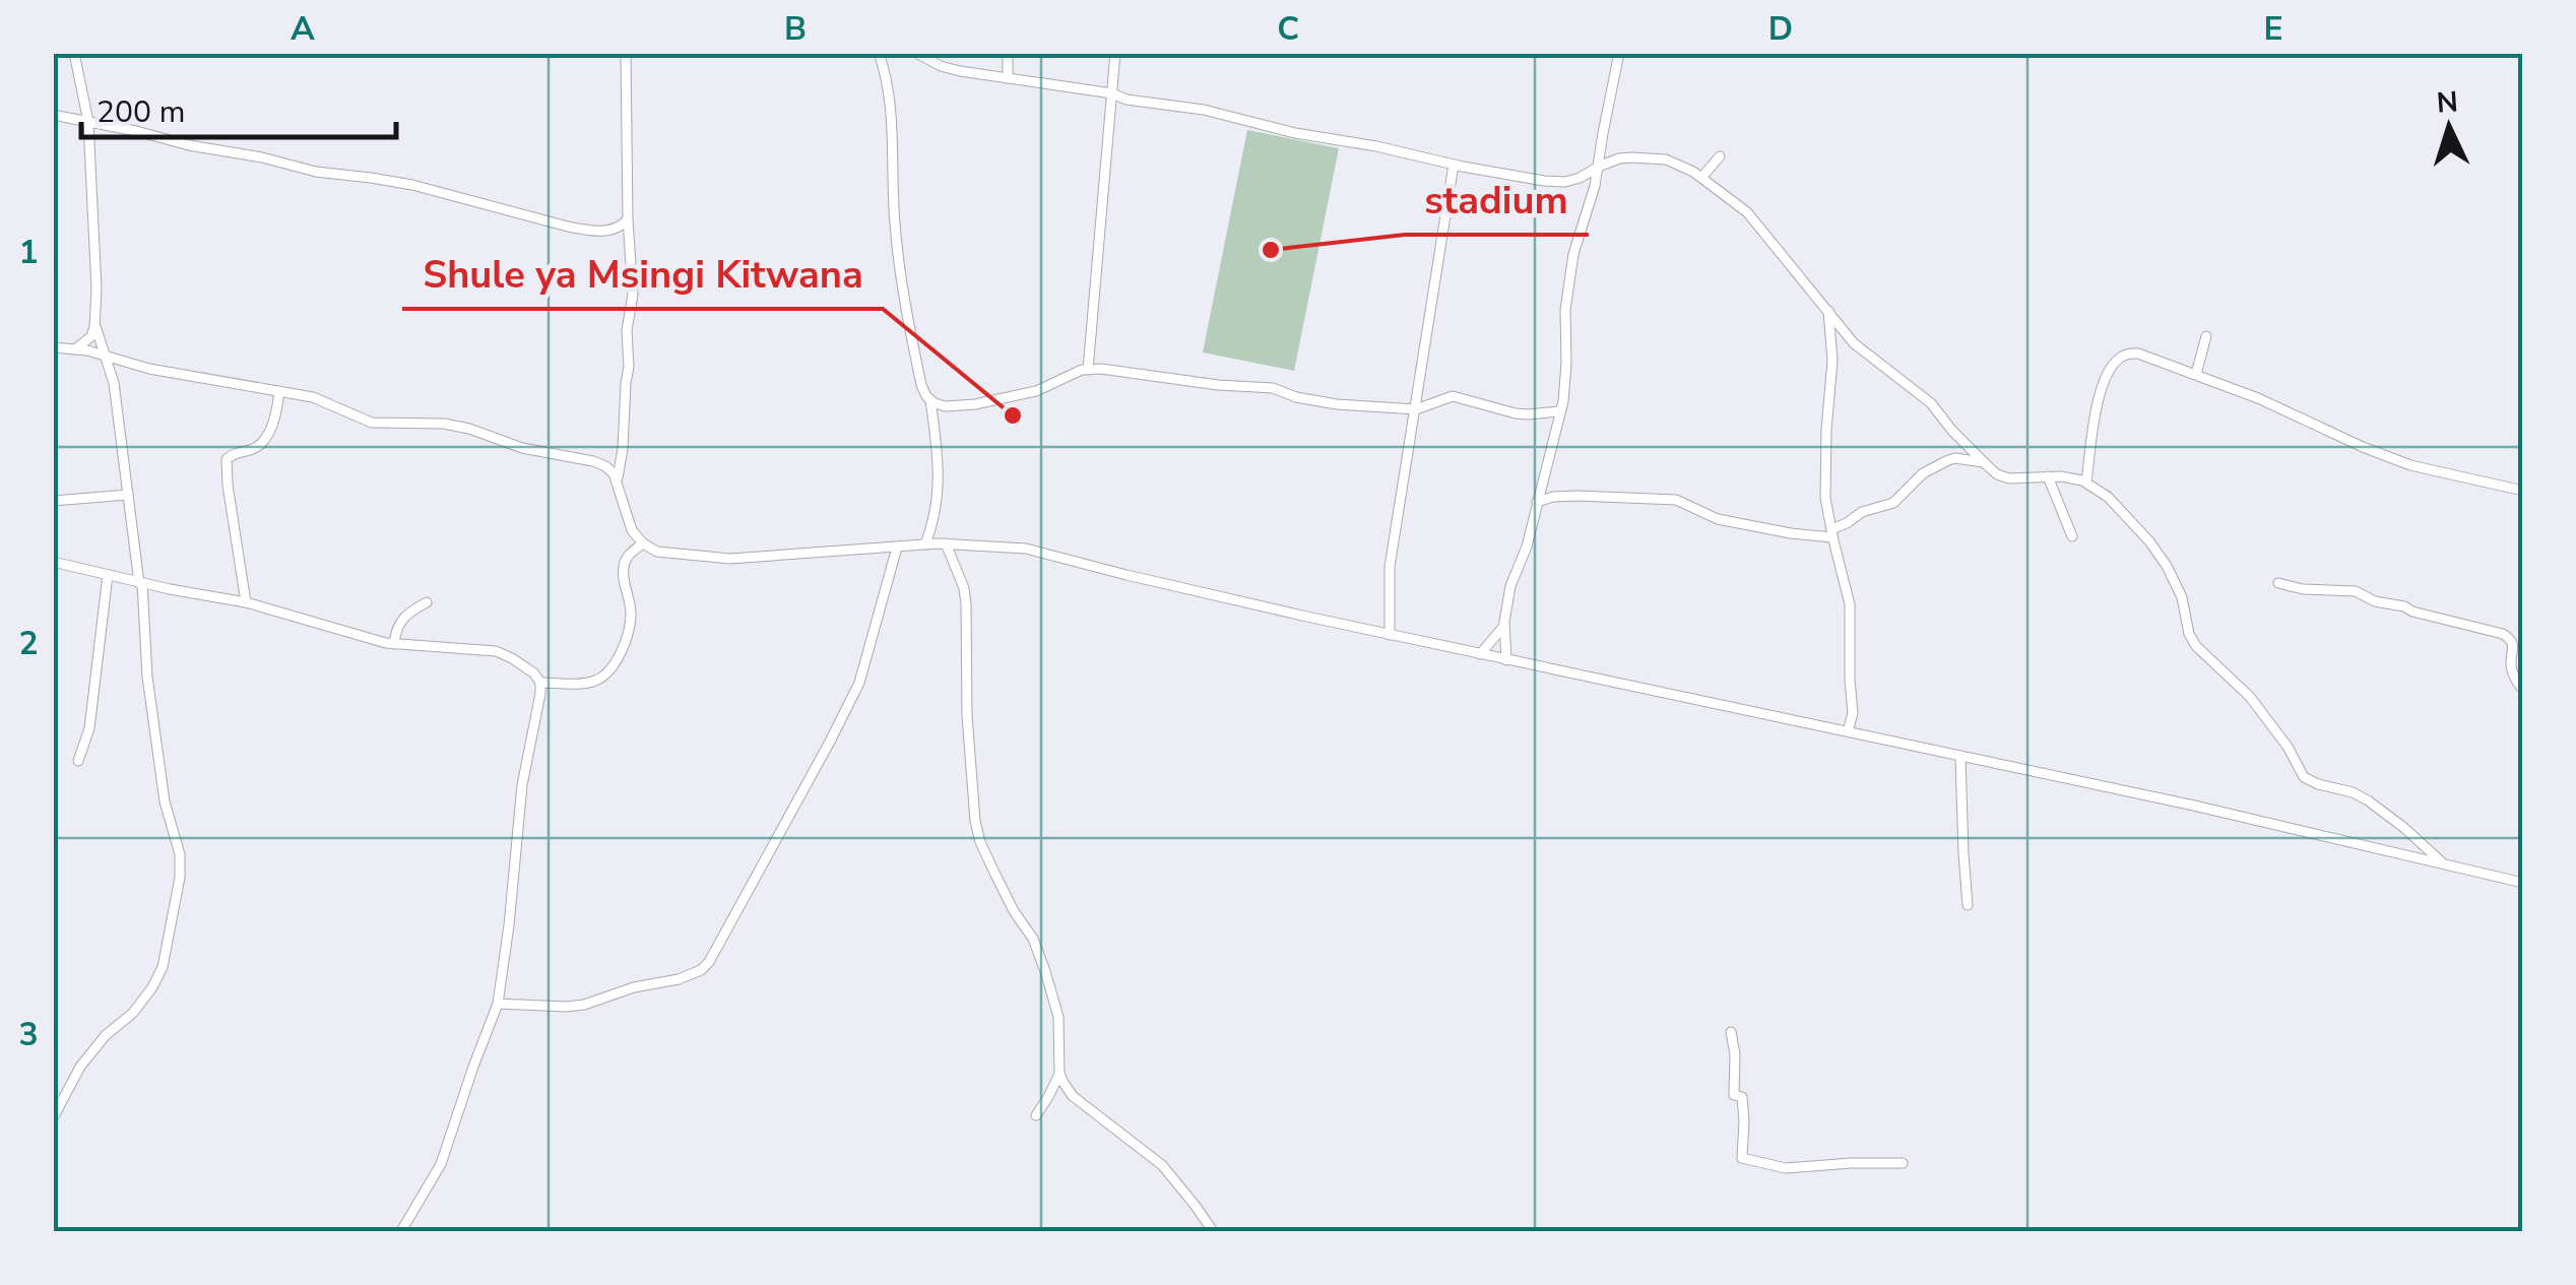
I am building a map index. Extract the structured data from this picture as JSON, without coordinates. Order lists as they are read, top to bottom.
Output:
{
  "places": ["stadium", "Shule ya Msingi Kitwana"],
  "scale_bar": "200 m",
  "north": "top",
  "grid": {
    "columns": [
      "A",
      "B",
      "C",
      "D",
      "E"
    ],
    "rows": ["1", "2", "3"]
  }
}
